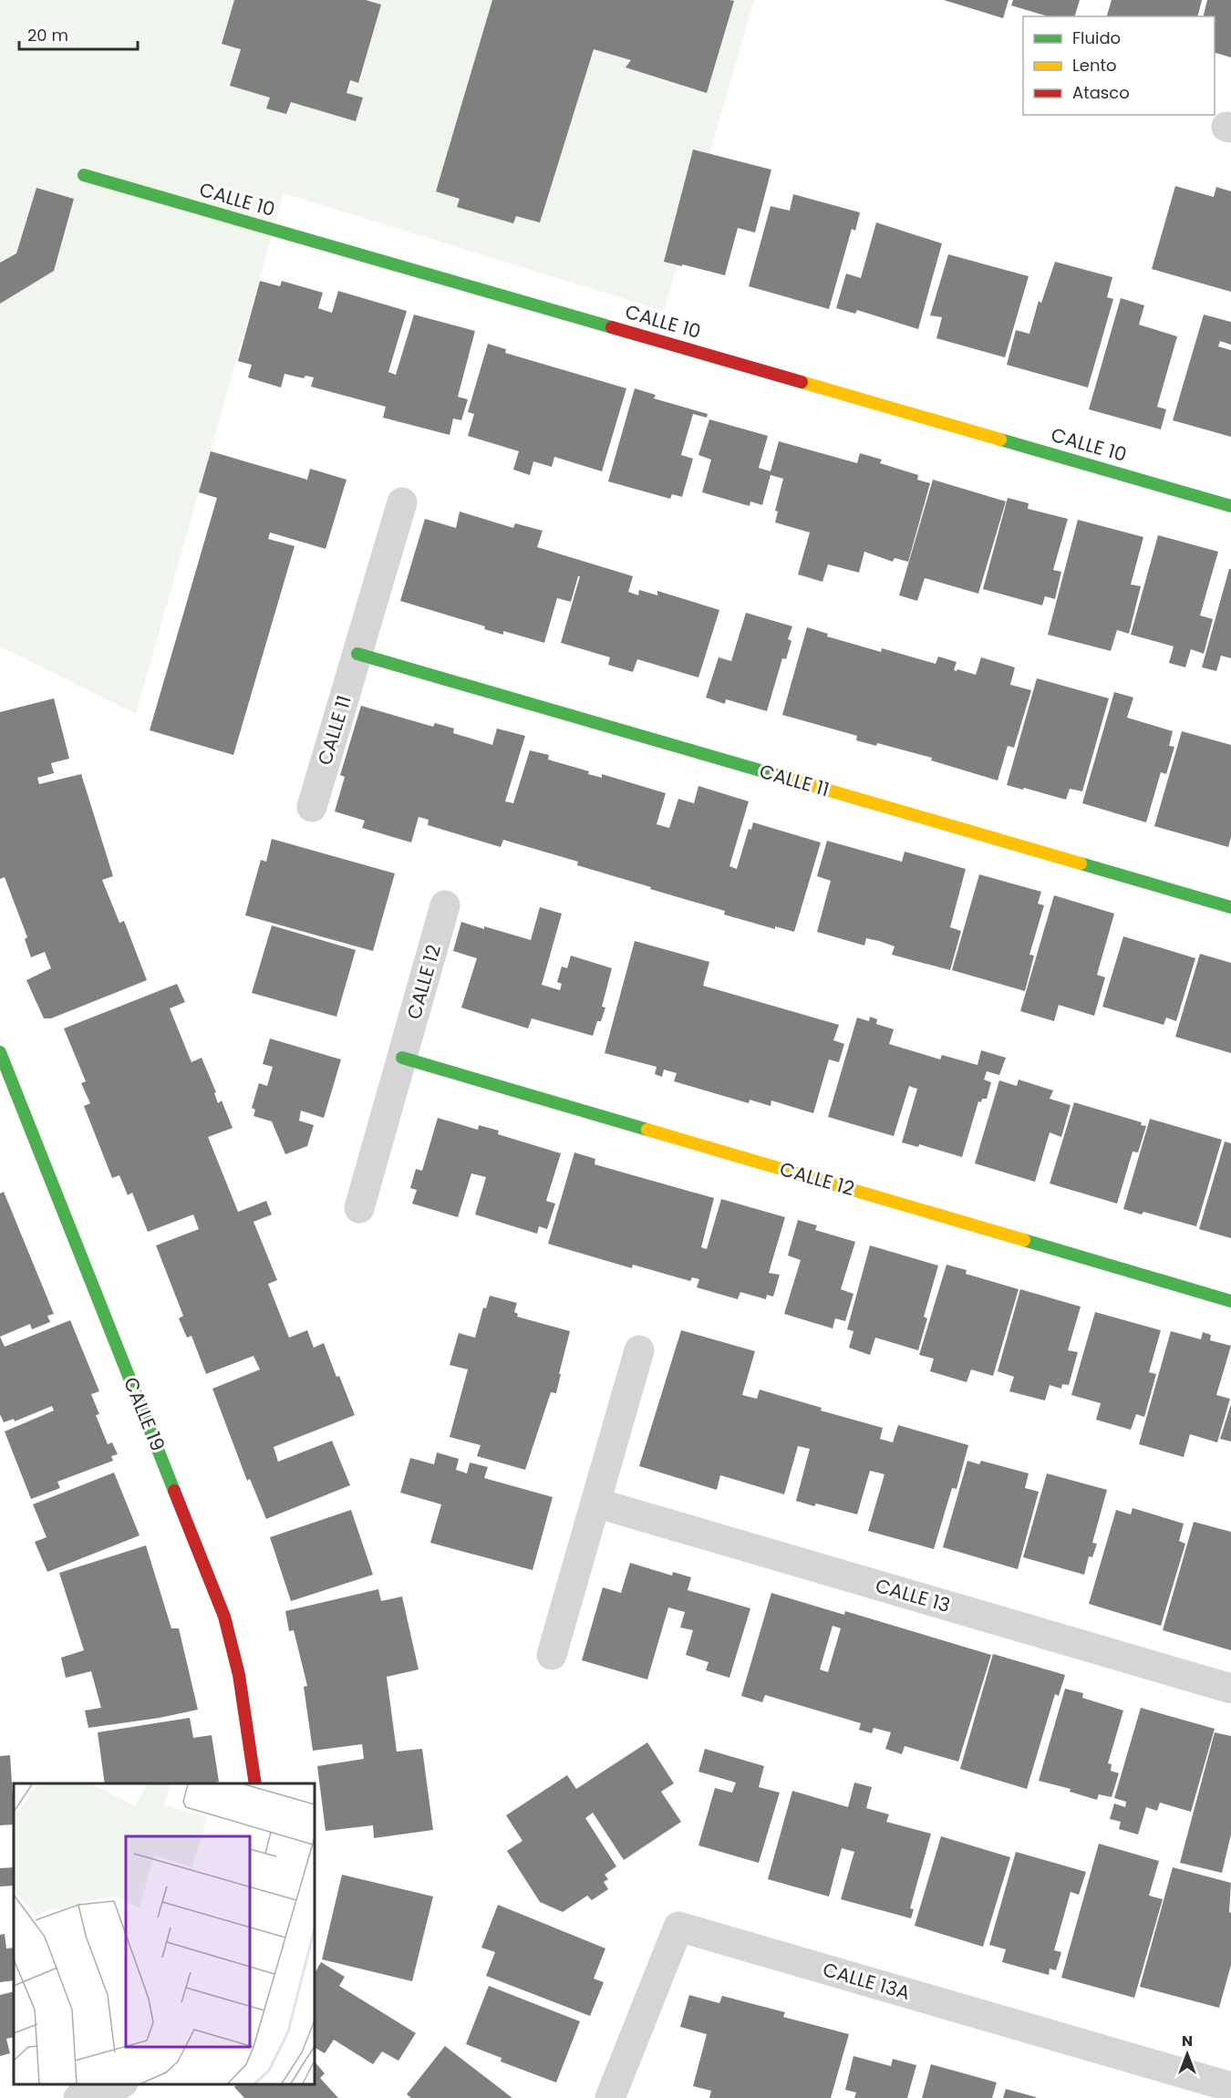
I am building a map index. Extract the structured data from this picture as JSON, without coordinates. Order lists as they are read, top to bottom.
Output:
{
  "streets": {
    "street": [
      "CALLE 10",
      "CALLE 11",
      "CALLE 12",
      "CALLE 19",
      "CALLE 13",
      "CALLE 13A"
    ]
  },
  "legend": ["Fluido", "Lento", "Atasco"],
  "scale_bar": "20 m",
  "north": "top"
}
